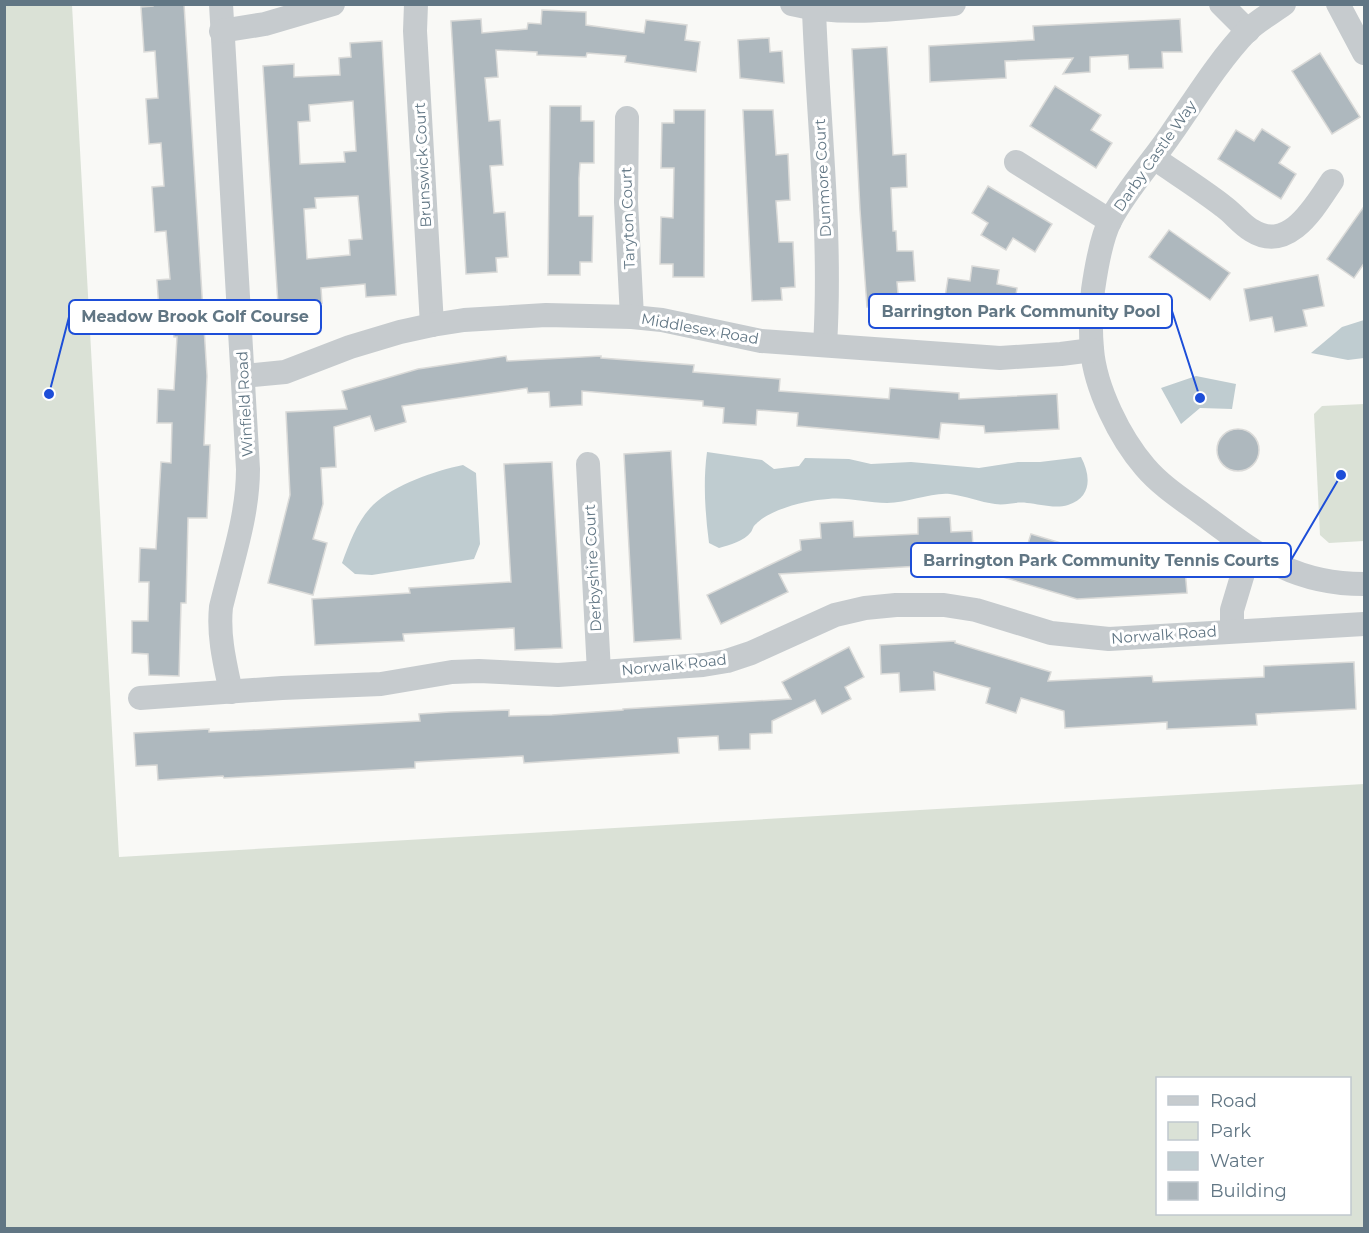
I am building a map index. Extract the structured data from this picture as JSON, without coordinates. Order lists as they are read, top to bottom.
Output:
{
  "streets": {
    "street": [
      "Darby Castle Way",
      "Brunswick Court",
      "Dunmore Court",
      "Taryton Court",
      "Middlesex Road",
      "Winfield Road",
      "Derbyshire Court",
      "Norwalk Road"
    ]
  },
  "crossings": [
    ["Darby Castle Way", "Middlesex Road"],
    ["Darby Castle Way", "Norwalk Road"],
    ["Brunswick Court", "Middlesex Road"],
    ["Dunmore Court", "Middlesex Road"],
    ["Taryton Court", "Middlesex Road"],
    ["Middlesex Road", "Winfield Road"],
    ["Winfield Road", "Norwalk Road"],
    ["Derbyshire Court", "Norwalk Road"]
  ],
  "places": ["Meadow Brook Golf Course", "Barrington Park Community Pool", "Barrington Park Community Tennis Courts"],
  "legend": [
    "Road",
    "Park",
    "Water",
    "Building"
  ]
}
